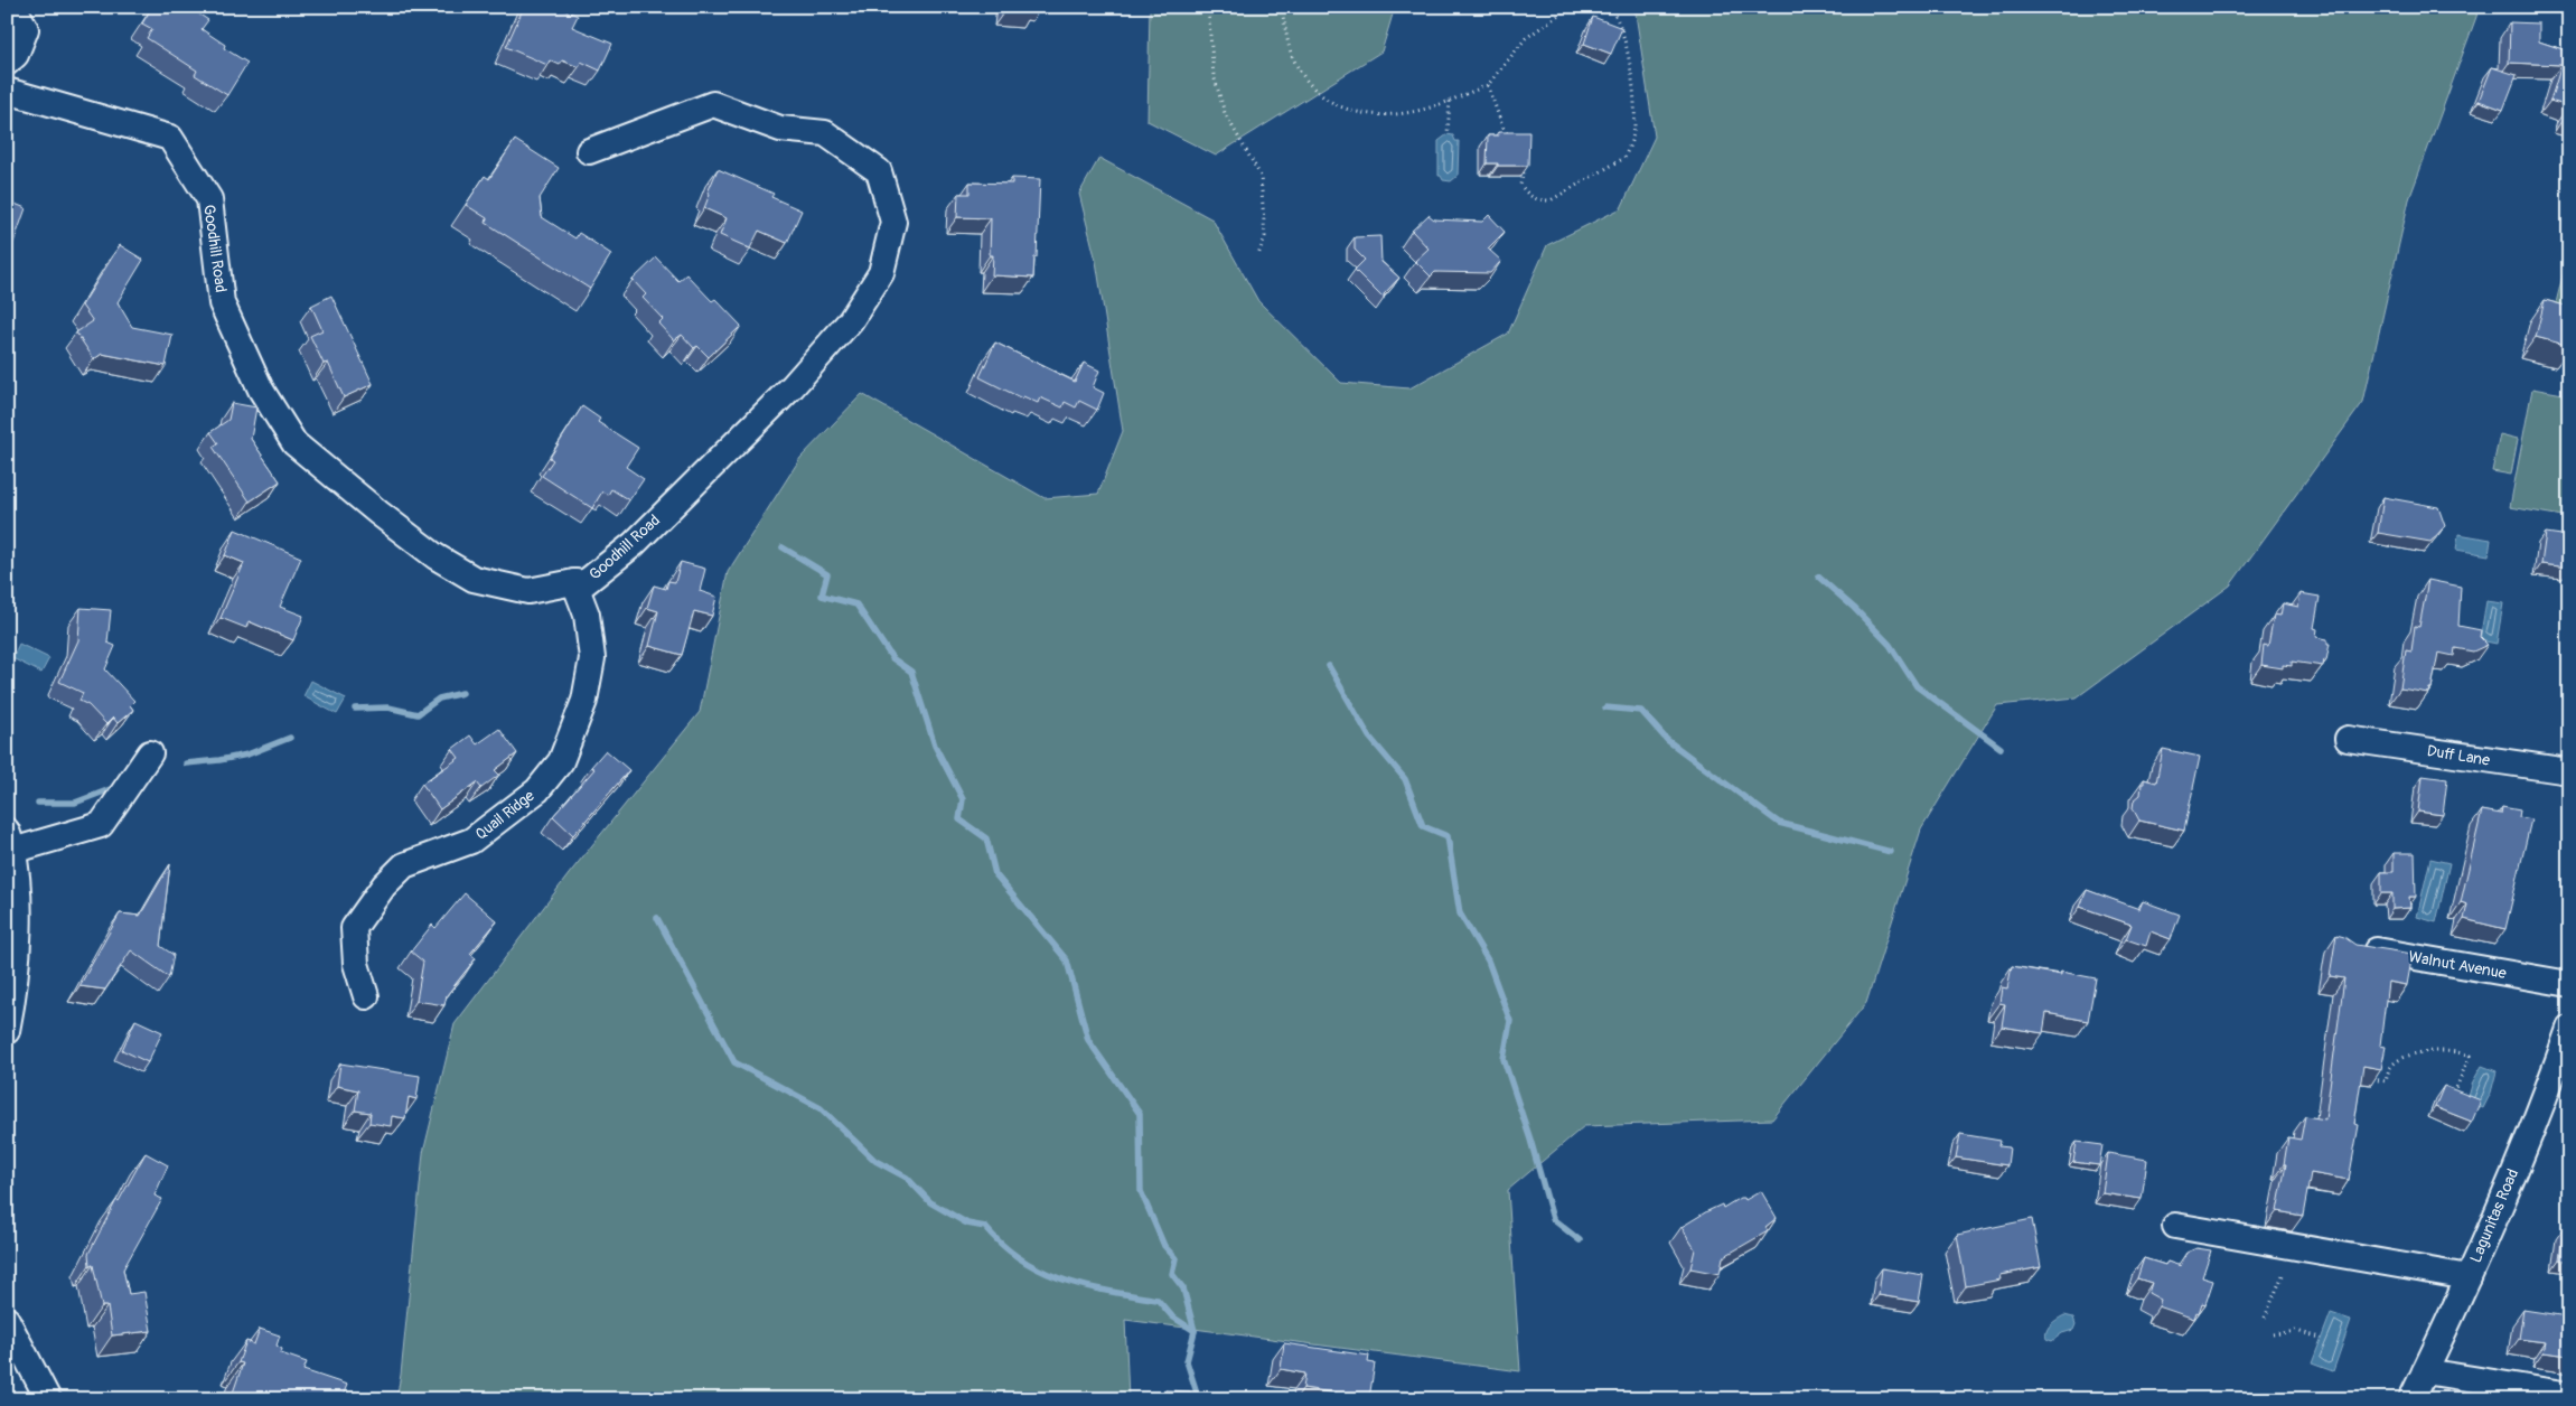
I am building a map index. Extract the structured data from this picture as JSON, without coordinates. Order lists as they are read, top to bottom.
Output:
{
  "streets": {
    "street": [
      "Goodhill Road",
      "Duff Lane",
      "Quail Ridge",
      "Walnut Avenue",
      "Lagunitas Road"
    ]
  },
  "crossings": [
    ["Goodhill Road", "Quail Ridge"]
  ]
}
